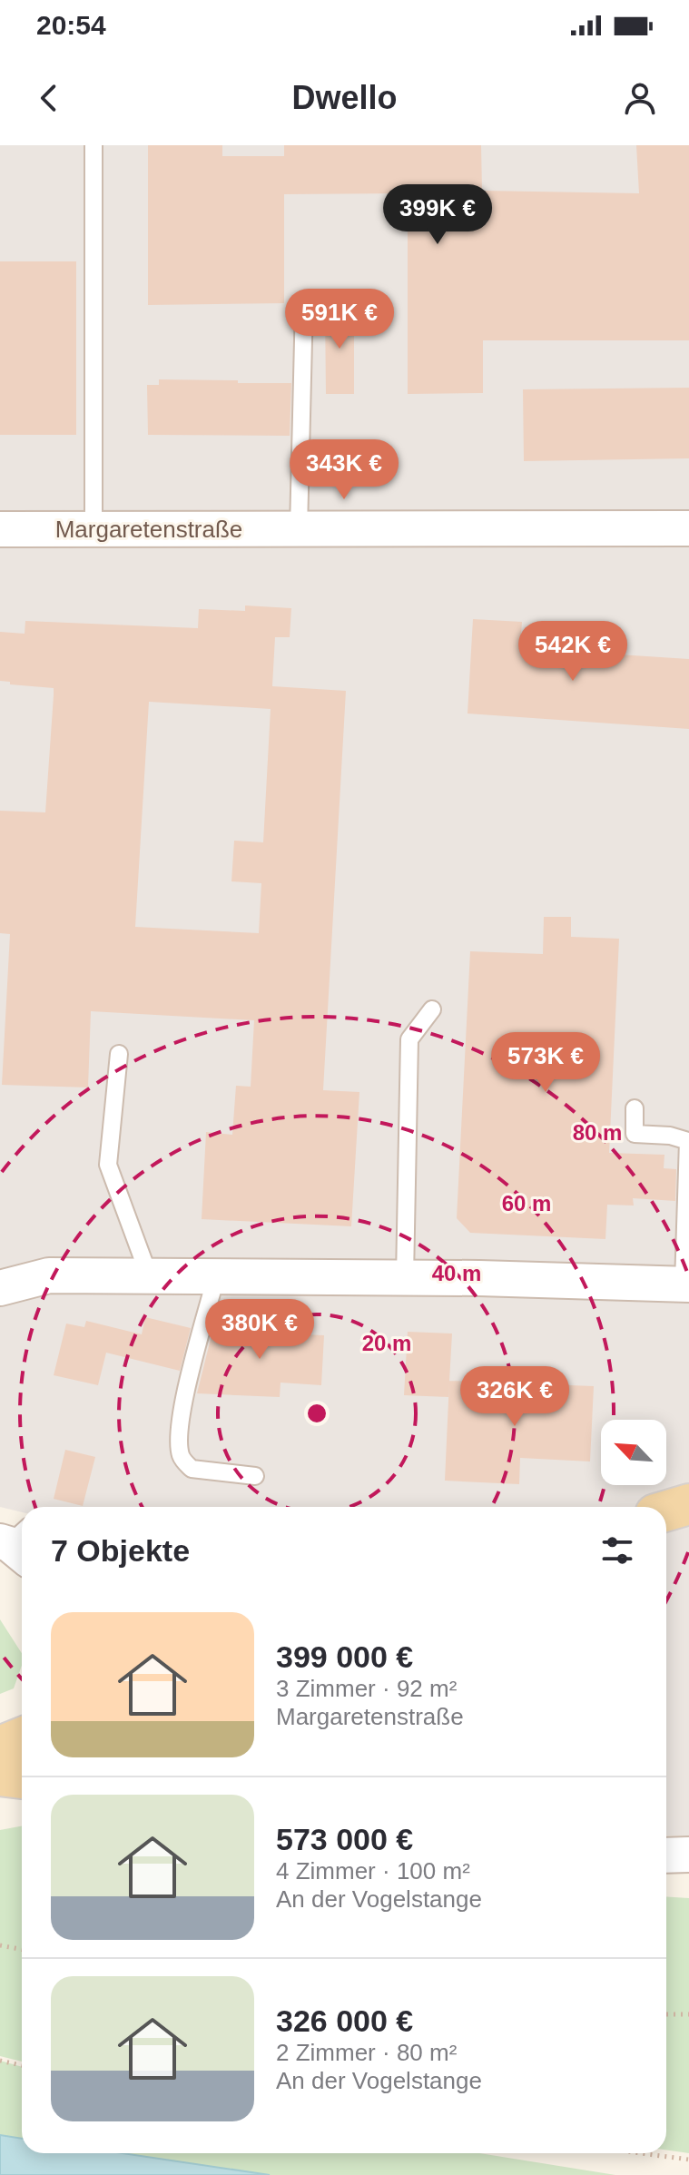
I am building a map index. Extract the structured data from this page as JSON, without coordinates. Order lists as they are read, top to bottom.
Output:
{
  "streets": {
    "street": ["Margaretenstraße"]
  },
  "north": "top left",
  "page": {
    "status": "20:54",
    "header": "Dwello",
    "price": [
      "399K €",
      "591K €",
      "343K €",
      "542K €",
      "573K €",
      "380K €",
      "326K €"
    ],
    "heading": "7 Objekte",
    "list": [
      {
        "name": "399 000 €",
        "note": "3 Zimmer · 92 m² · Margaretenstraße"
      },
      {
        "name": "573 000 €",
        "note": "4 Zimmer · 100 m² · An der Vogelstange"
      },
      {
        "name": "326 000 €",
        "note": "2 Zimmer · 80 m² · An der Vogelstange"
      }
    ]
  },
  "rings": [
    "80 m",
    "60 m",
    "40 m",
    "20 m"
  ]
}
